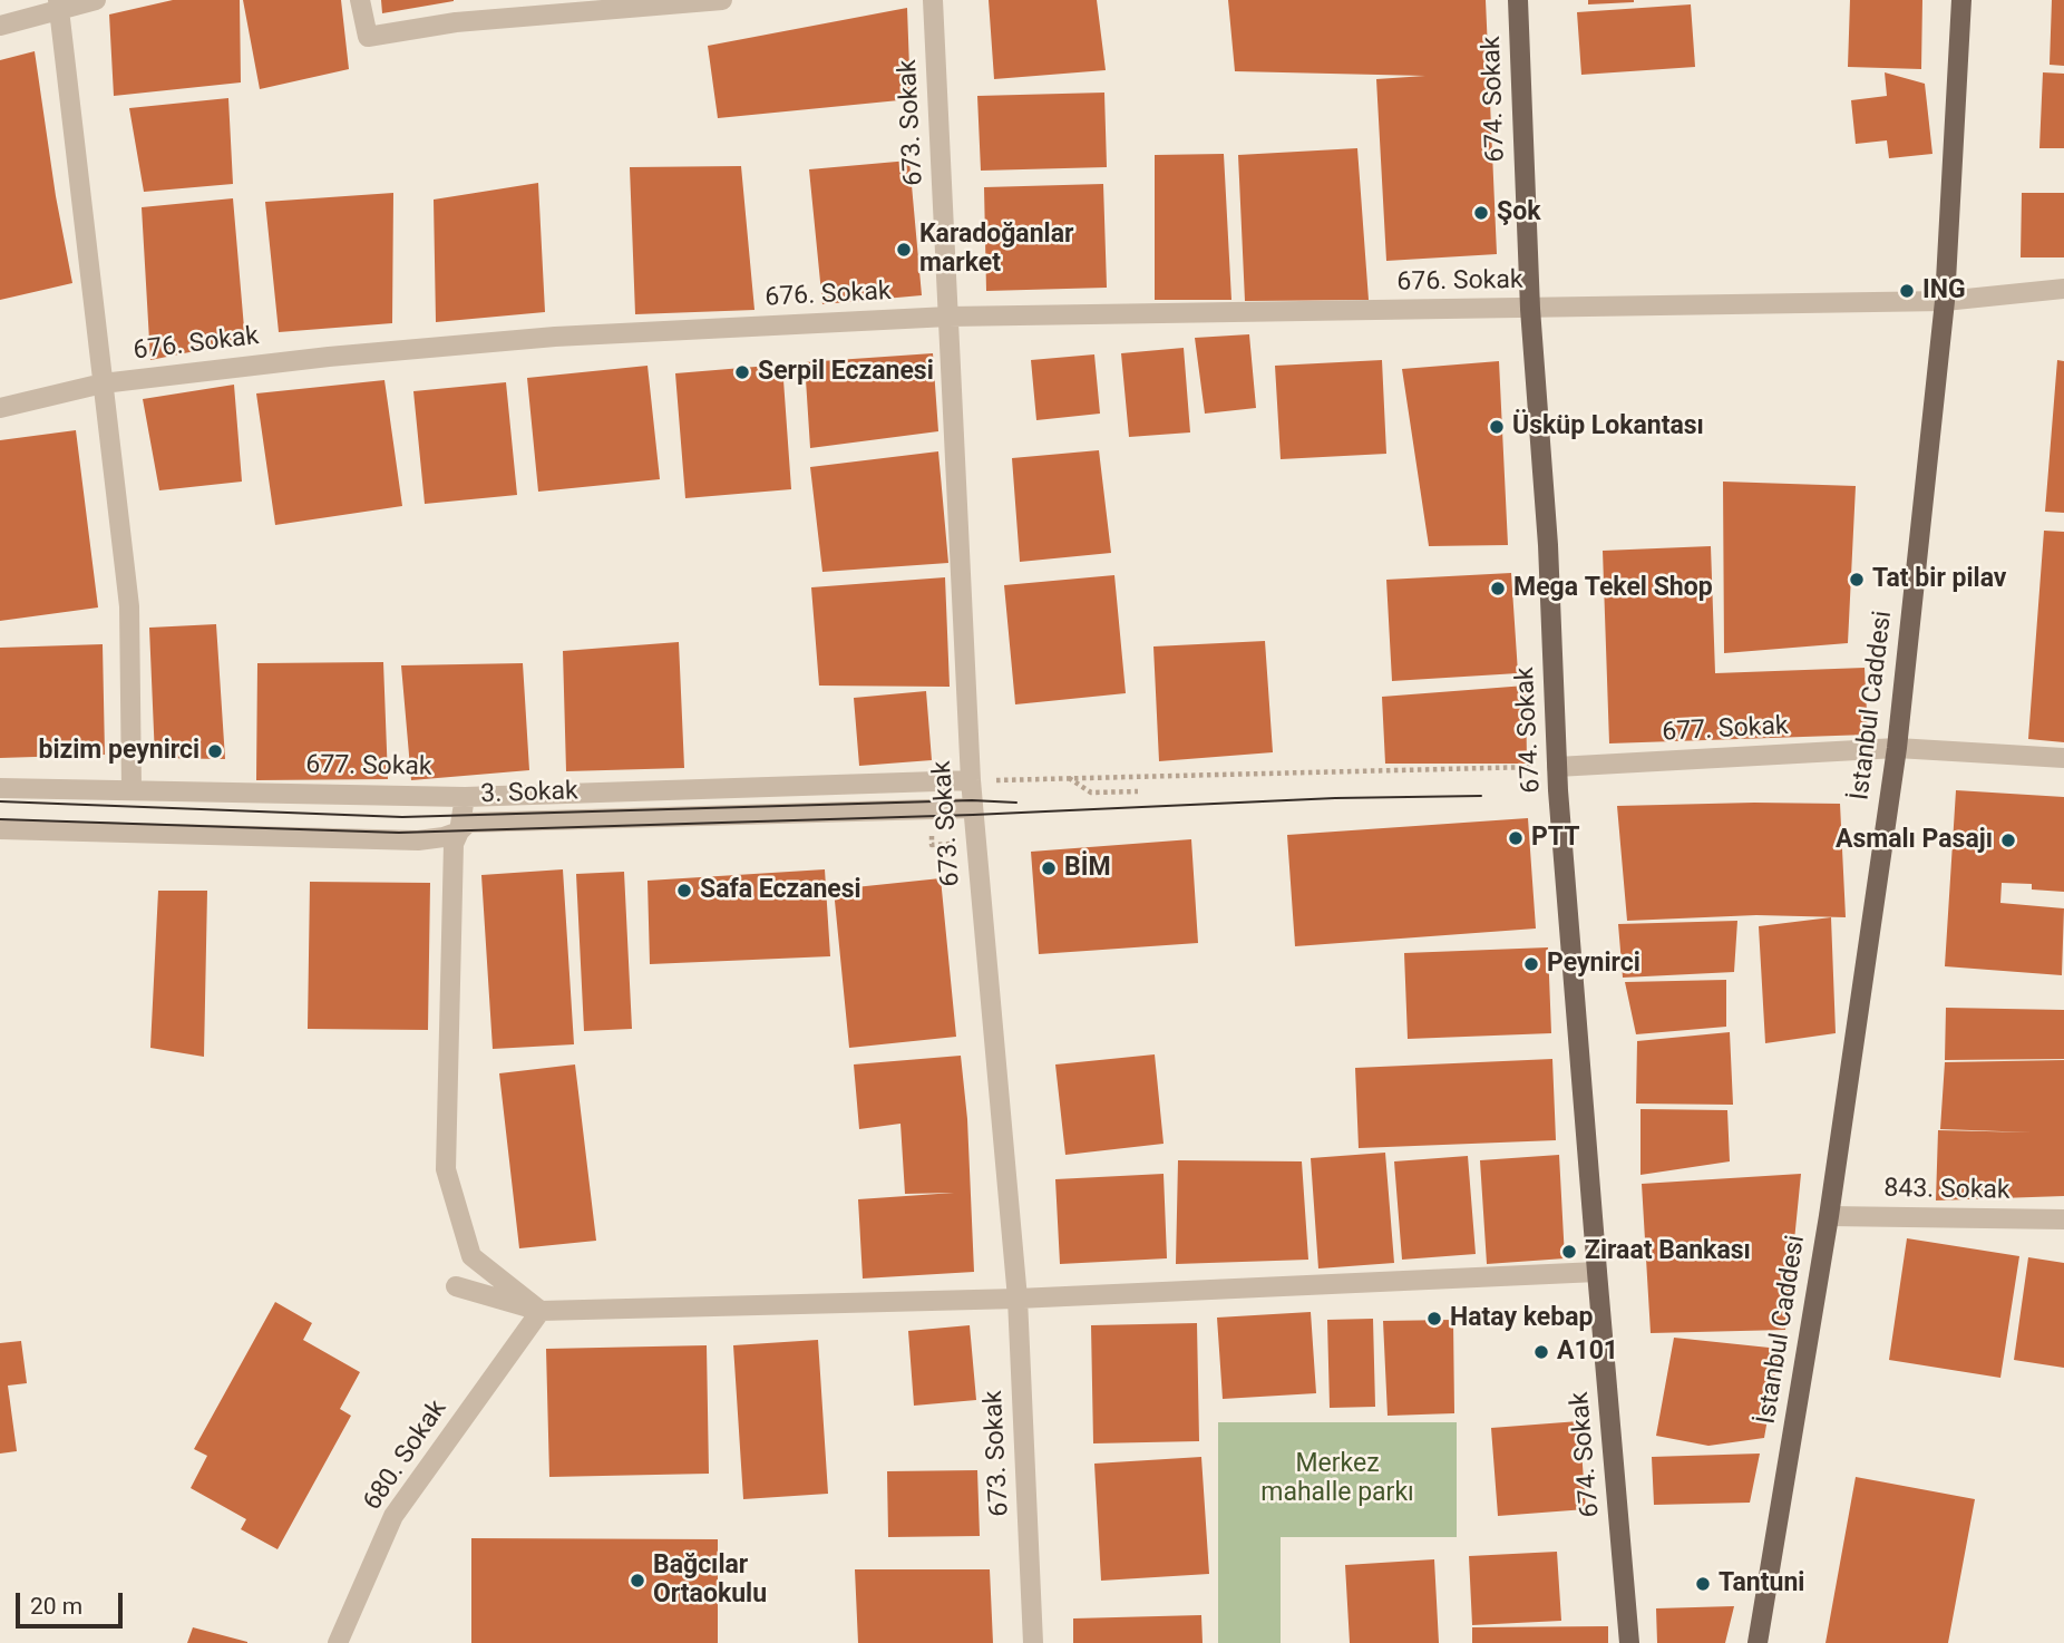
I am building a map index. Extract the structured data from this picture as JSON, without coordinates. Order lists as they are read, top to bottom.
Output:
{
  "streets": {
    "main road": ["674. Sokak", "İstanbul Caddesi"],
    "street": [
      "673. Sokak",
      "676. Sokak",
      "677. Sokak",
      "3. Sokak",
      "843. Sokak",
      "680. Sokak"
    ]
  },
  "crossings": [
    ["674. Sokak", "676. Sokak"],
    ["674. Sokak", "677. Sokak"],
    ["673. Sokak", "676. Sokak"],
    ["673. Sokak", "677. Sokak"],
    ["673. Sokak", "3. Sokak"],
    ["676. Sokak", "İstanbul Caddesi"],
    ["İstanbul Caddesi", "677. Sokak"],
    ["İstanbul Caddesi", "843. Sokak"]
  ],
  "parks": ["Merkez mahalle parkı"],
  "places": [
    "Şok",
    "Karadoğanlar market",
    "ING",
    "Serpil Eczanesi",
    "Üsküp Lokantası",
    "Tat bir pilav",
    "Mega Tekel Shop",
    "bizim peynirci",
    "PTT",
    "Asmalı Pasajı",
    "BİM",
    "Safa Eczanesi",
    "Peynirci",
    "Ziraat Bankası",
    "Hatay kebap",
    "A101",
    "Bağcılar Ortaokulu",
    "Tantuni"
  ],
  "scale_bar": "20 m"
}
